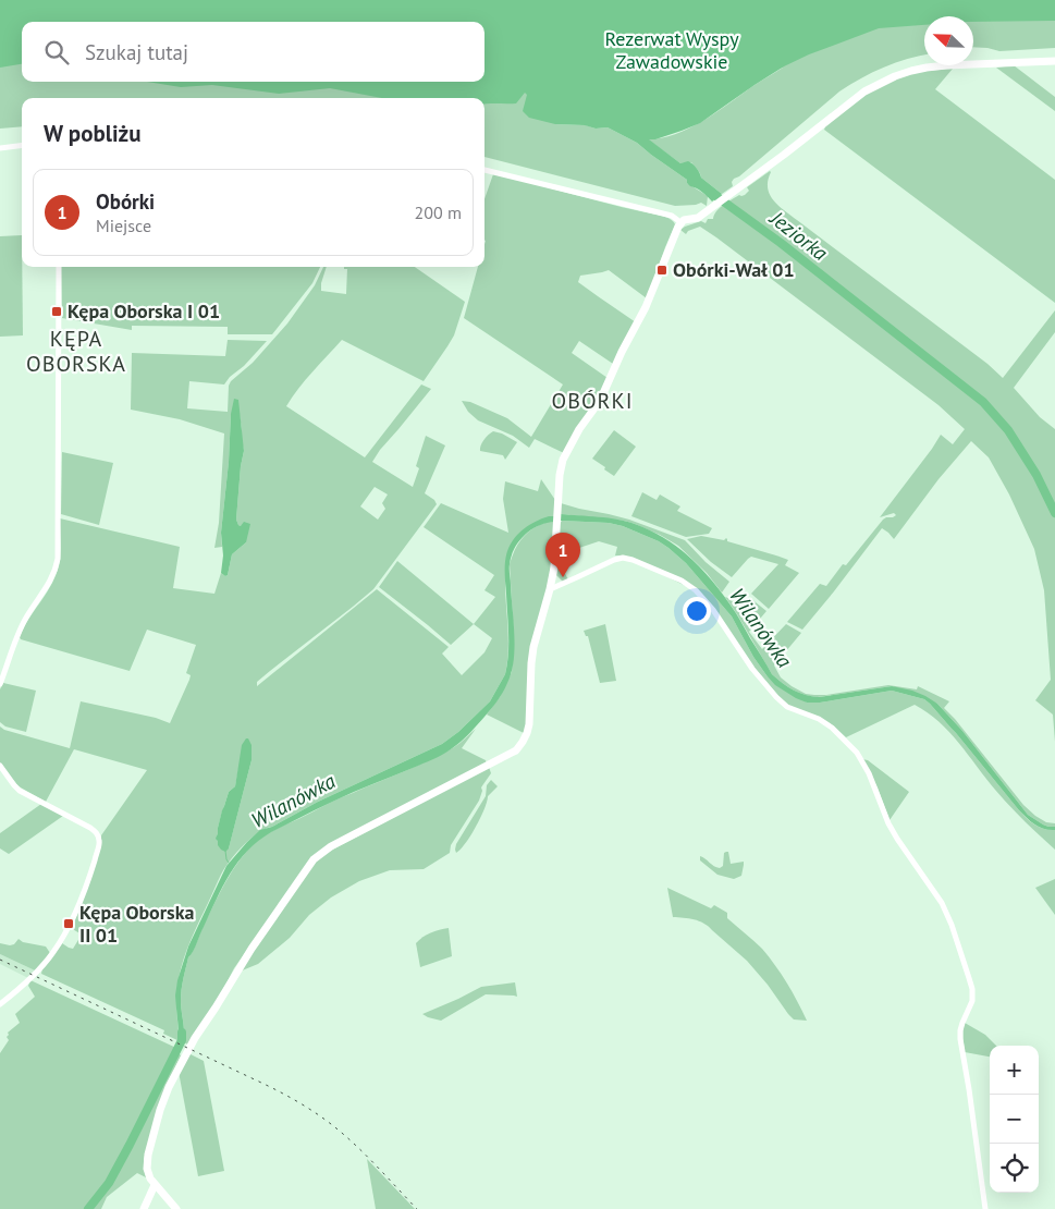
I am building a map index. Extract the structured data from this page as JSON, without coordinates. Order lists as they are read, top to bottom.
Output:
{
  "districts": ["KĘPA OBORSKA", "OBÓRKI"],
  "water": ["Jeziorka", "Wilanówka"],
  "parks": ["Rezerwat Wyspy Zawadowskie"],
  "places": {
    "transit": ["Obórki-Wał 01", "Kępa Oborska I 01", "Kępa Oborska II 01"]
  },
  "north": "top left",
  "page": {
    "search": "Szukaj tutaj",
    "heading": "W pobliżu",
    "list": [
      {
        "mark": "1",
        "name": "Obórki",
        "note": "Miejsce",
        "value": "200 m"
      }
    ],
    "pins": "1",
    "map_buttons": ["+", "−"]
  }
}
